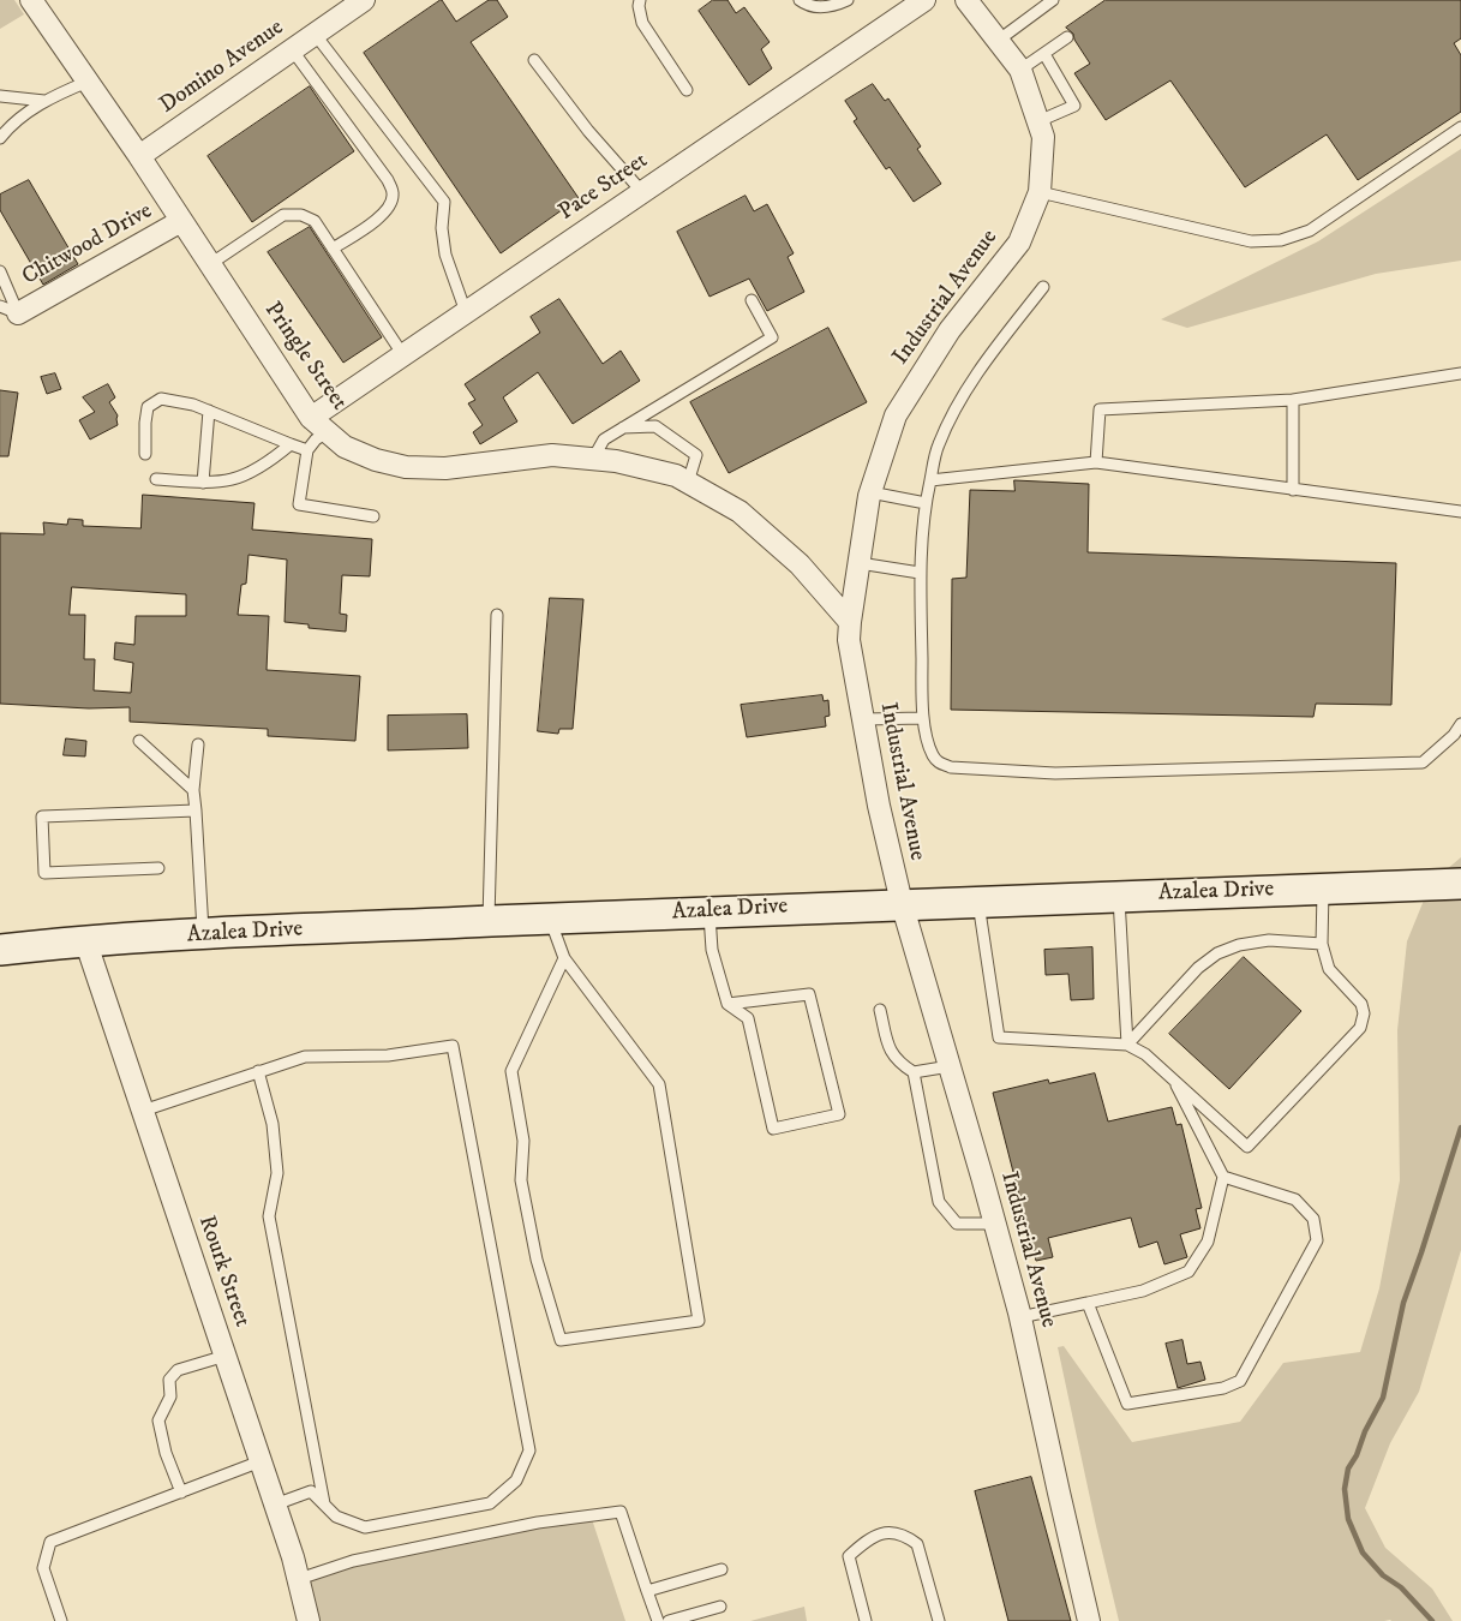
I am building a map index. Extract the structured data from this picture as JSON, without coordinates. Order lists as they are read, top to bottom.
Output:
{
  "streets": {
    "street": [
      "Domino Avenue",
      "Pace Street",
      "Chitwood Drive",
      "Industrial Avenue",
      "Pringle Street",
      "Azalea Drive",
      "Rourk Street"
    ]
  },
  "crossings": [
    ["Domino Avenue", "Pringle Street"],
    ["Pace Street", "Pringle Street"],
    ["Chitwood Drive", "Pringle Street"],
    ["Industrial Avenue", "Pringle Street"],
    ["Industrial Avenue", "Azalea Drive"],
    ["Azalea Drive", "Rourk Street"]
  ]
}
